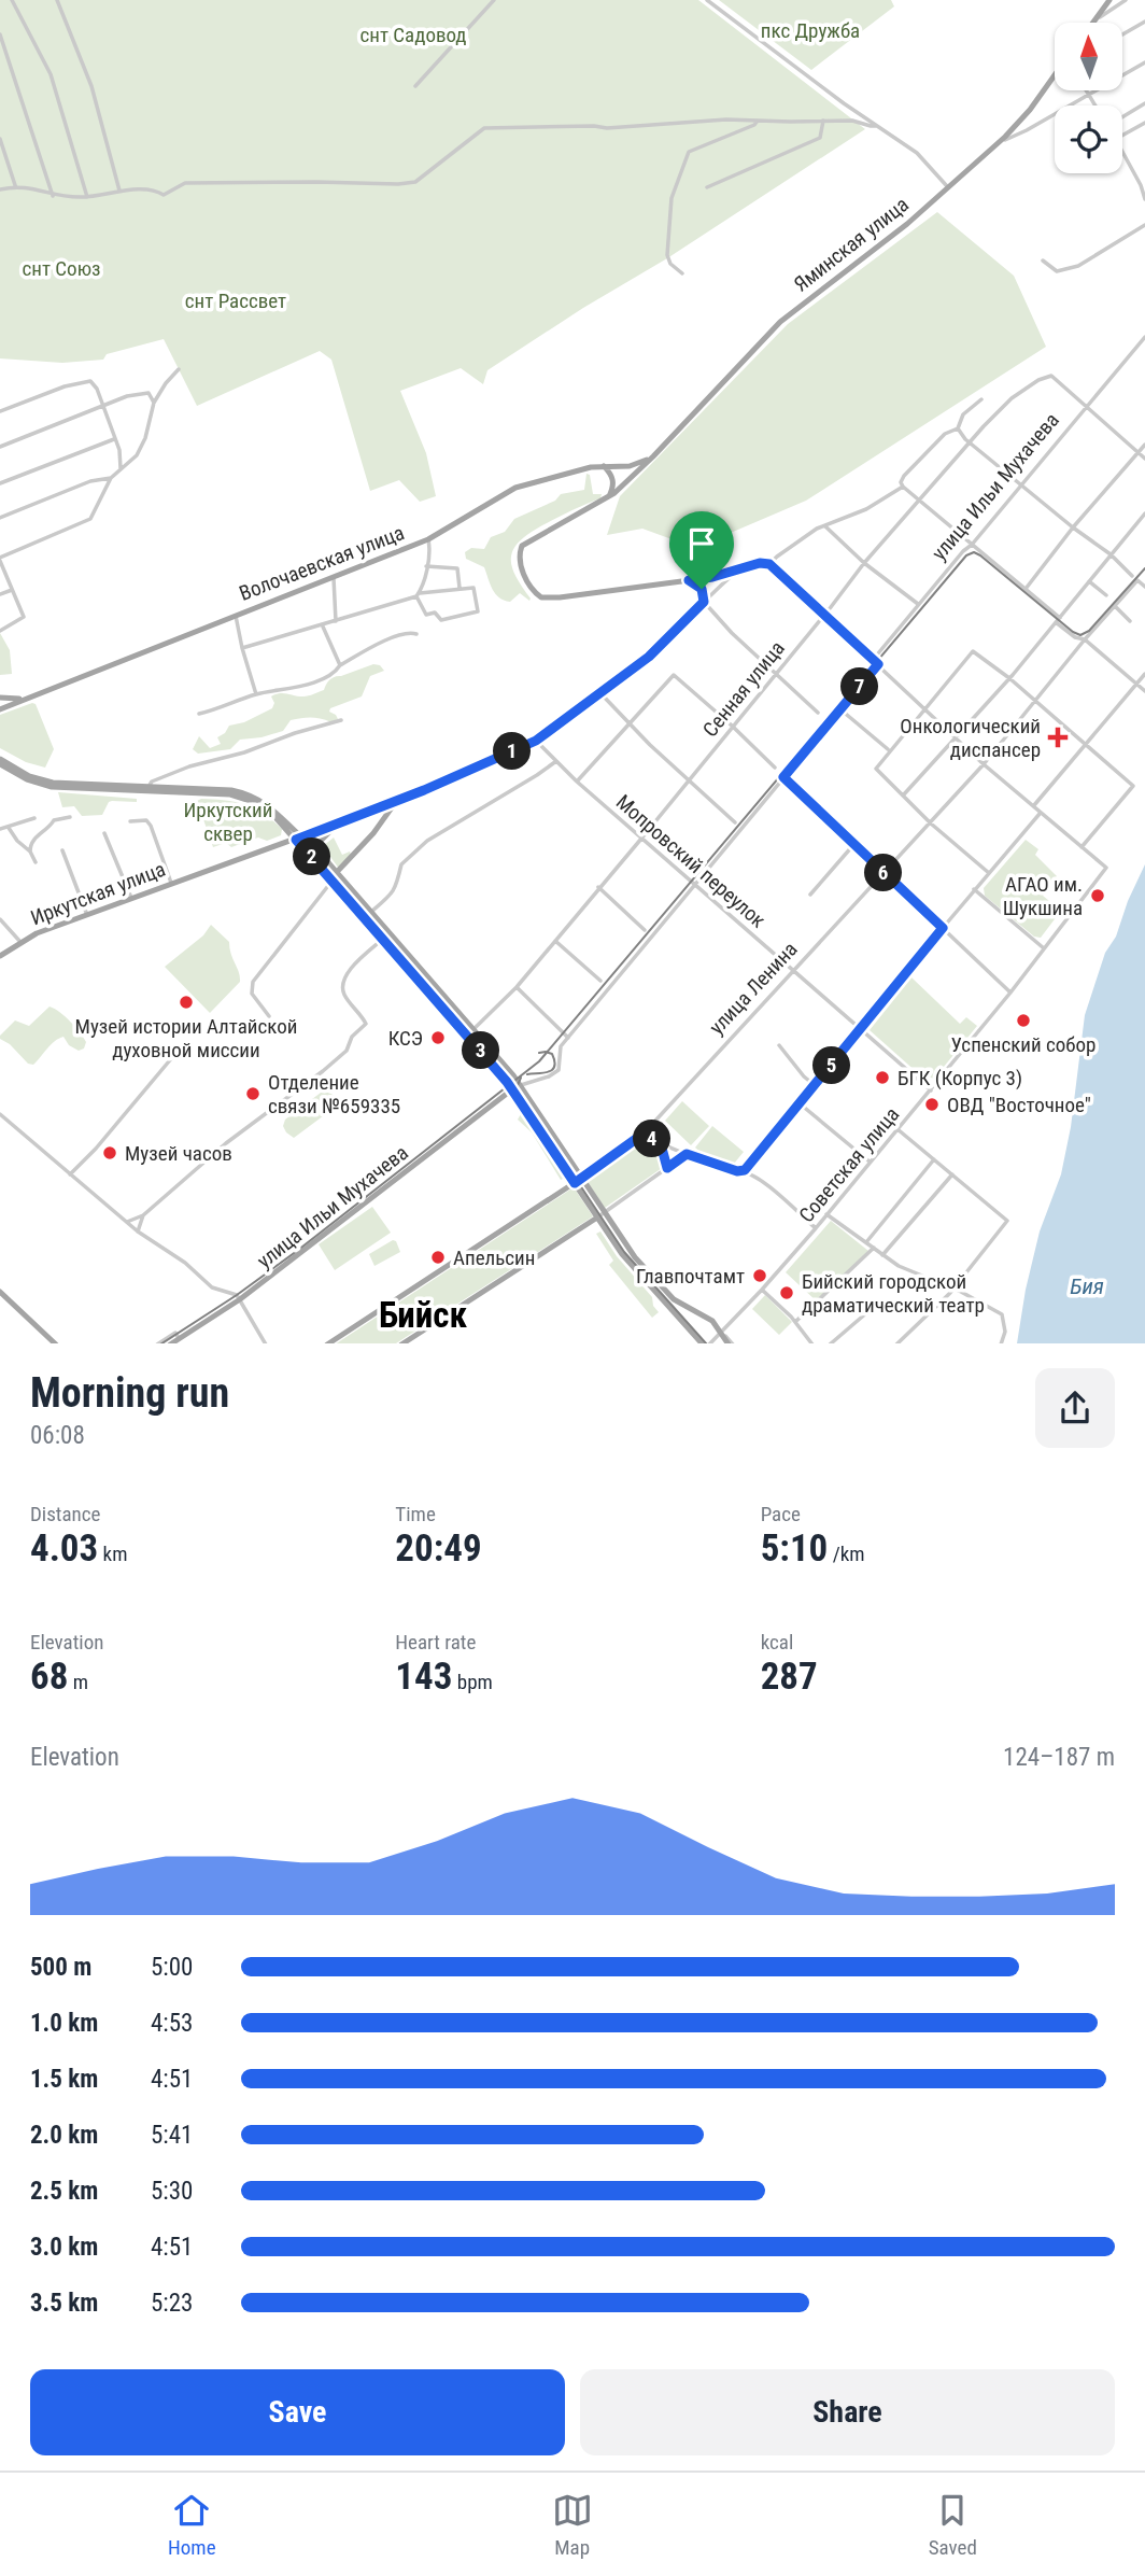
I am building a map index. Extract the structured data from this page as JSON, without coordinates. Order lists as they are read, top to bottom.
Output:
{
  "streets": {
    "main road": [
      "Яминская улица",
      "улица Ильи Мухачева",
      "Волочаевская улица",
      "Иркутская улица",
      "улица Ленина"
    ],
    "street": ["Сенная улица", "Мопровский переулок", "Советская улица"]
  },
  "crossings": [
    ["Яминская улица", "Волочаевская улица"],
    ["улица Ильи Мухачева", "Сенная улица"],
    ["Сенная улица", "Мопровский переулок"],
    ["Мопровский переулок", "Иркутская улица"],
    ["Мопровский переулок", "улица Ленина"],
    ["Мопровский переулок", "Советская улица"]
  ],
  "districts": ["Бийск"],
  "water": ["Бия"],
  "parks": [
    "пкс Дружба",
    "снт Садовод",
    "снт Союз",
    "снт Рассвет",
    "Иркутский сквер"
  ],
  "places": {
    "health": ["Онкологический диспансер"],
    "other": [
      "АГАО им. Шукшина",
      "Музей истории Алтайской духовной миссии",
      "Успенский собор",
      "КСЭ",
      "БГК (Корпус 3)",
      "Отделение связи №659335",
      "ОВД \"Восточное\"",
      "Музей часов",
      "Апельсин",
      "Главпочтамт",
      "Бийский городской драматический театр"
    ]
  },
  "north": "top",
  "page": {
    "pins": [
      "7",
      "1",
      "2",
      "6",
      "3",
      "5",
      "4"
    ],
    "heading": ["Morning run", "06:08"],
    "stats": [
      ["Distance", "4.03 km"],
      ["Time", "20:49"],
      ["Pace", "5:10 /km"],
      ["Elevation", "68 m"],
      ["Heart rate", "143 bpm"],
      ["kcal", "287"]
    ],
    "chart": ["Elevation", "124–187 m"],
    "list": [
      {
        "name": "500 m",
        "note": "5:00"
      },
      {
        "name": "1.0 km",
        "note": "4:53"
      },
      {
        "name": "1.5 km",
        "note": "4:51"
      },
      {
        "name": "2.0 km",
        "note": "5:41"
      },
      {
        "name": "2.5 km",
        "note": "5:30"
      },
      {
        "name": "3.0 km",
        "note": "4:51"
      },
      {
        "name": "3.5 km",
        "note": "5:23"
      }
    ],
    "buttons": ["Save", "Share"],
    "tabs": ["Home", "Map", "Saved"]
  }
}
